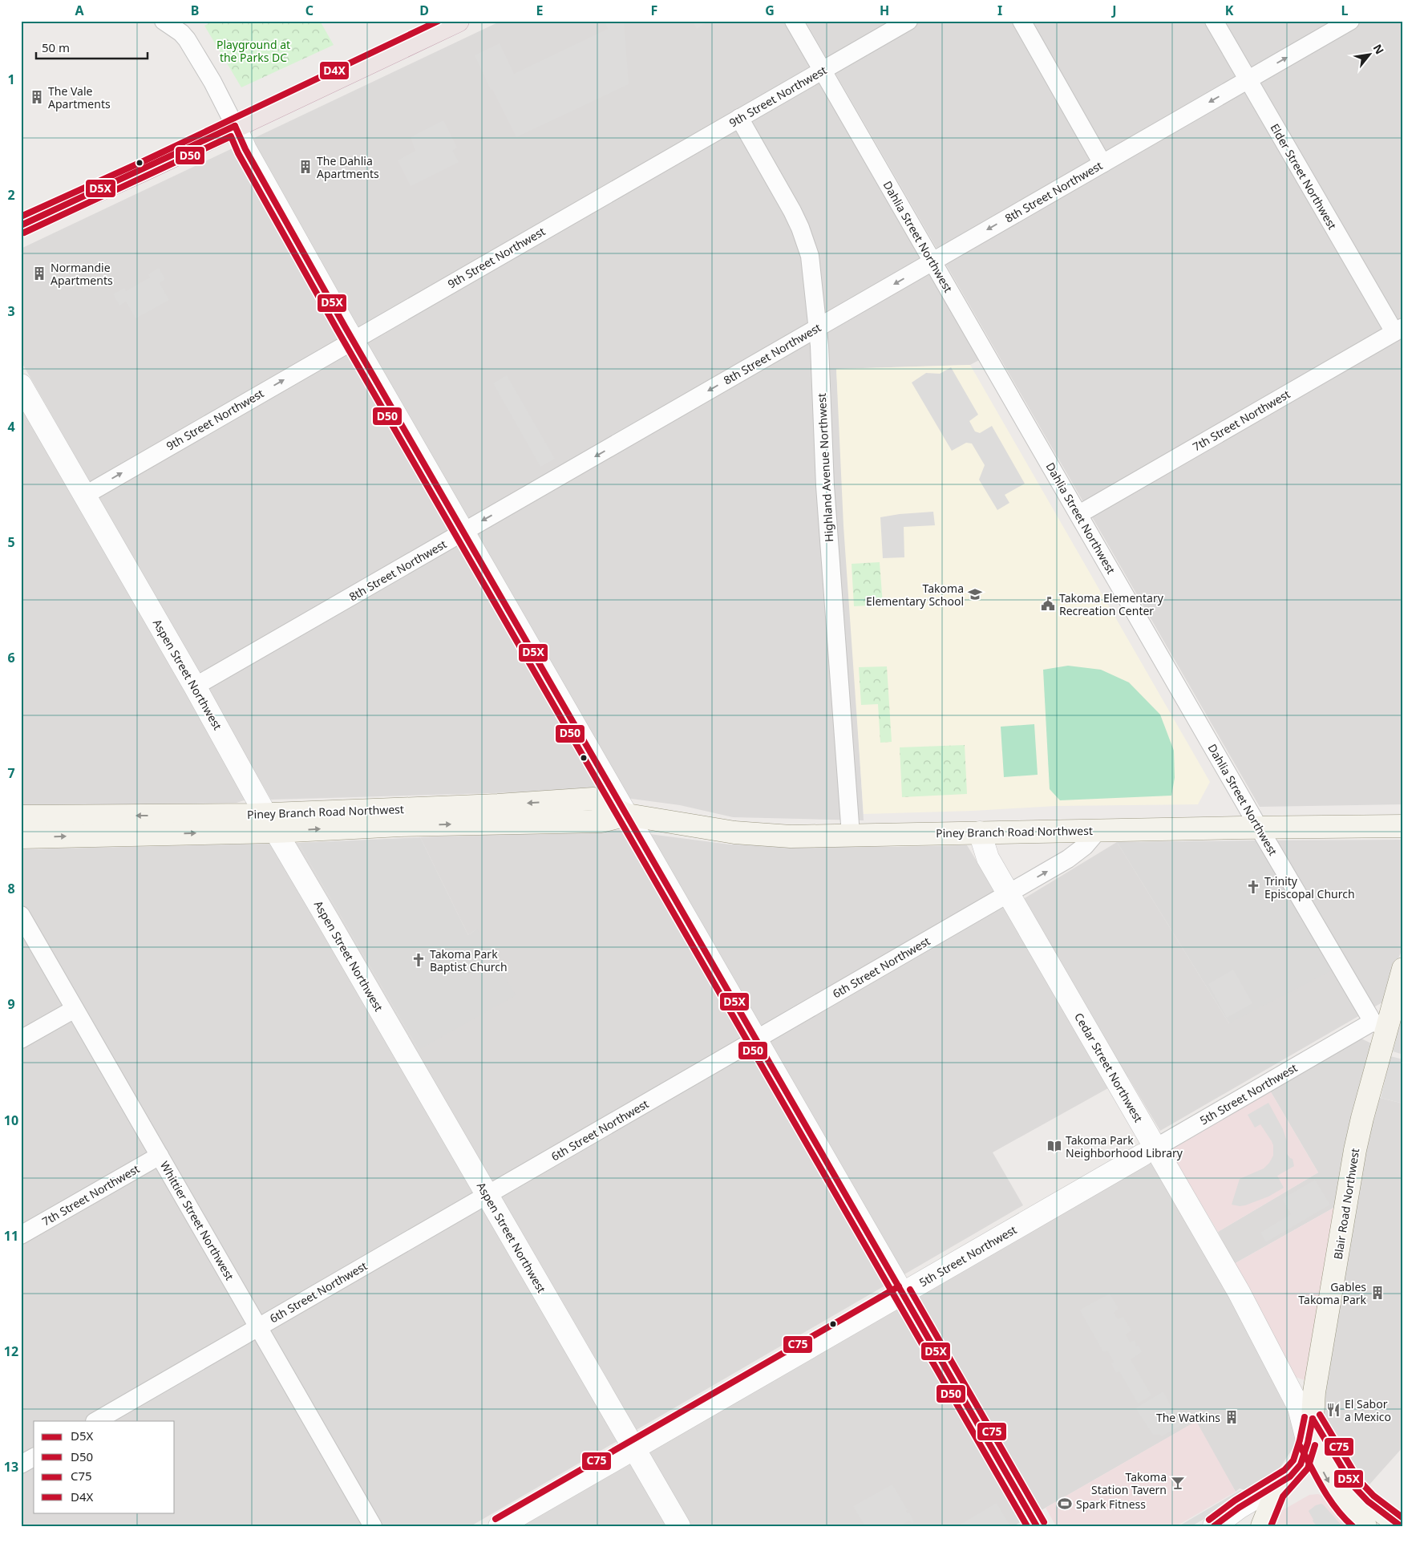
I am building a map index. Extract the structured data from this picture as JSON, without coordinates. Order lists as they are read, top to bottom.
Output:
{
  "streets": {
    "main road": ["Piney Branch Road Northwest", "Cedar Street Northwest", "Blair Road Northwest"],
    "street": [
      "9th Street Northwest",
      "Elder Street Northwest",
      "8th Street Northwest",
      "Dahlia Street Northwest",
      "7th Street Northwest",
      "Highland Avenue Northwest",
      "Aspen Street Northwest",
      "6th Street Northwest",
      "5th Street Northwest",
      "Whittier Street Northwest"
    ]
  },
  "crossings": [
    ["9th Street Northwest", "Dahlia Street Northwest"],
    ["9th Street Northwest", "Highland Avenue Northwest"],
    ["9th Street Northwest", "Aspen Street Northwest"],
    ["Elder Street Northwest", "8th Street Northwest"],
    ["Elder Street Northwest", "7th Street Northwest"],
    ["8th Street Northwest", "Dahlia Street Northwest"],
    ["8th Street Northwest", "Highland Avenue Northwest"],
    ["8th Street Northwest", "Aspen Street Northwest"],
    ["Dahlia Street Northwest", "7th Street Northwest"],
    ["Dahlia Street Northwest", "Piney Branch Road Northwest"],
    ["Dahlia Street Northwest", "5th Street Northwest"],
    ["Dahlia Street Northwest", "Blair Road Northwest"],
    ["7th Street Northwest", "Whittier Street Northwest"],
    ["Highland Avenue Northwest", "Piney Branch Road Northwest"],
    ["Aspen Street Northwest", "Piney Branch Road Northwest"],
    ["Aspen Street Northwest", "6th Street Northwest"],
    ["Aspen Street Northwest", "5th Street Northwest"],
    ["Piney Branch Road Northwest", "6th Street Northwest"],
    ["Piney Branch Road Northwest", "Cedar Street Northwest"],
    ["6th Street Northwest", "Cedar Street Northwest"],
    ["6th Street Northwest", "Whittier Street Northwest"],
    ["Cedar Street Northwest", "5th Street Northwest"],
    ["Cedar Street Northwest", "Blair Road Northwest"],
    ["5th Street Northwest", "Blair Road Northwest"]
  ],
  "parks": ["Playground at the Parks DC"],
  "places": {
    "building": [
      "The Vale Apartments",
      "The Dahlia Apartments",
      "Normandie Apartments",
      "Gables Takoma Park",
      "The Watkins"
    ],
    "school or university": ["Takoma Elementary School"],
    "public building": ["Takoma Elementary Recreation Center"],
    "church": ["Trinity Episcopal Church", "Takoma Park Baptist Church"],
    "library": ["Takoma Park Neighborhood Library"],
    "restaurant": ["El Sabor a Mexico"],
    "bar": ["Takoma Station Tavern"],
    "sports": ["Spark Fitness"]
  },
  "lines": [
    "transit line D4X",
    "transit line D5X",
    "transit line D50",
    "transit line C75"
  ],
  "legend": [
    "D5X",
    "D50",
    "C75",
    "D4X"
  ],
  "scale_bar": "50 m",
  "north": "top right",
  "grid": {
    "columns": [
      "A",
      "B",
      "C",
      "D",
      "E",
      "F",
      "G",
      "H",
      "I",
      "J",
      "K",
      "L"
    ],
    "rows": [
      "1",
      "2",
      "3",
      "4",
      "5",
      "6",
      "7",
      "8",
      "9",
      "10",
      "11",
      "12",
      "13"
    ]
  }
}
